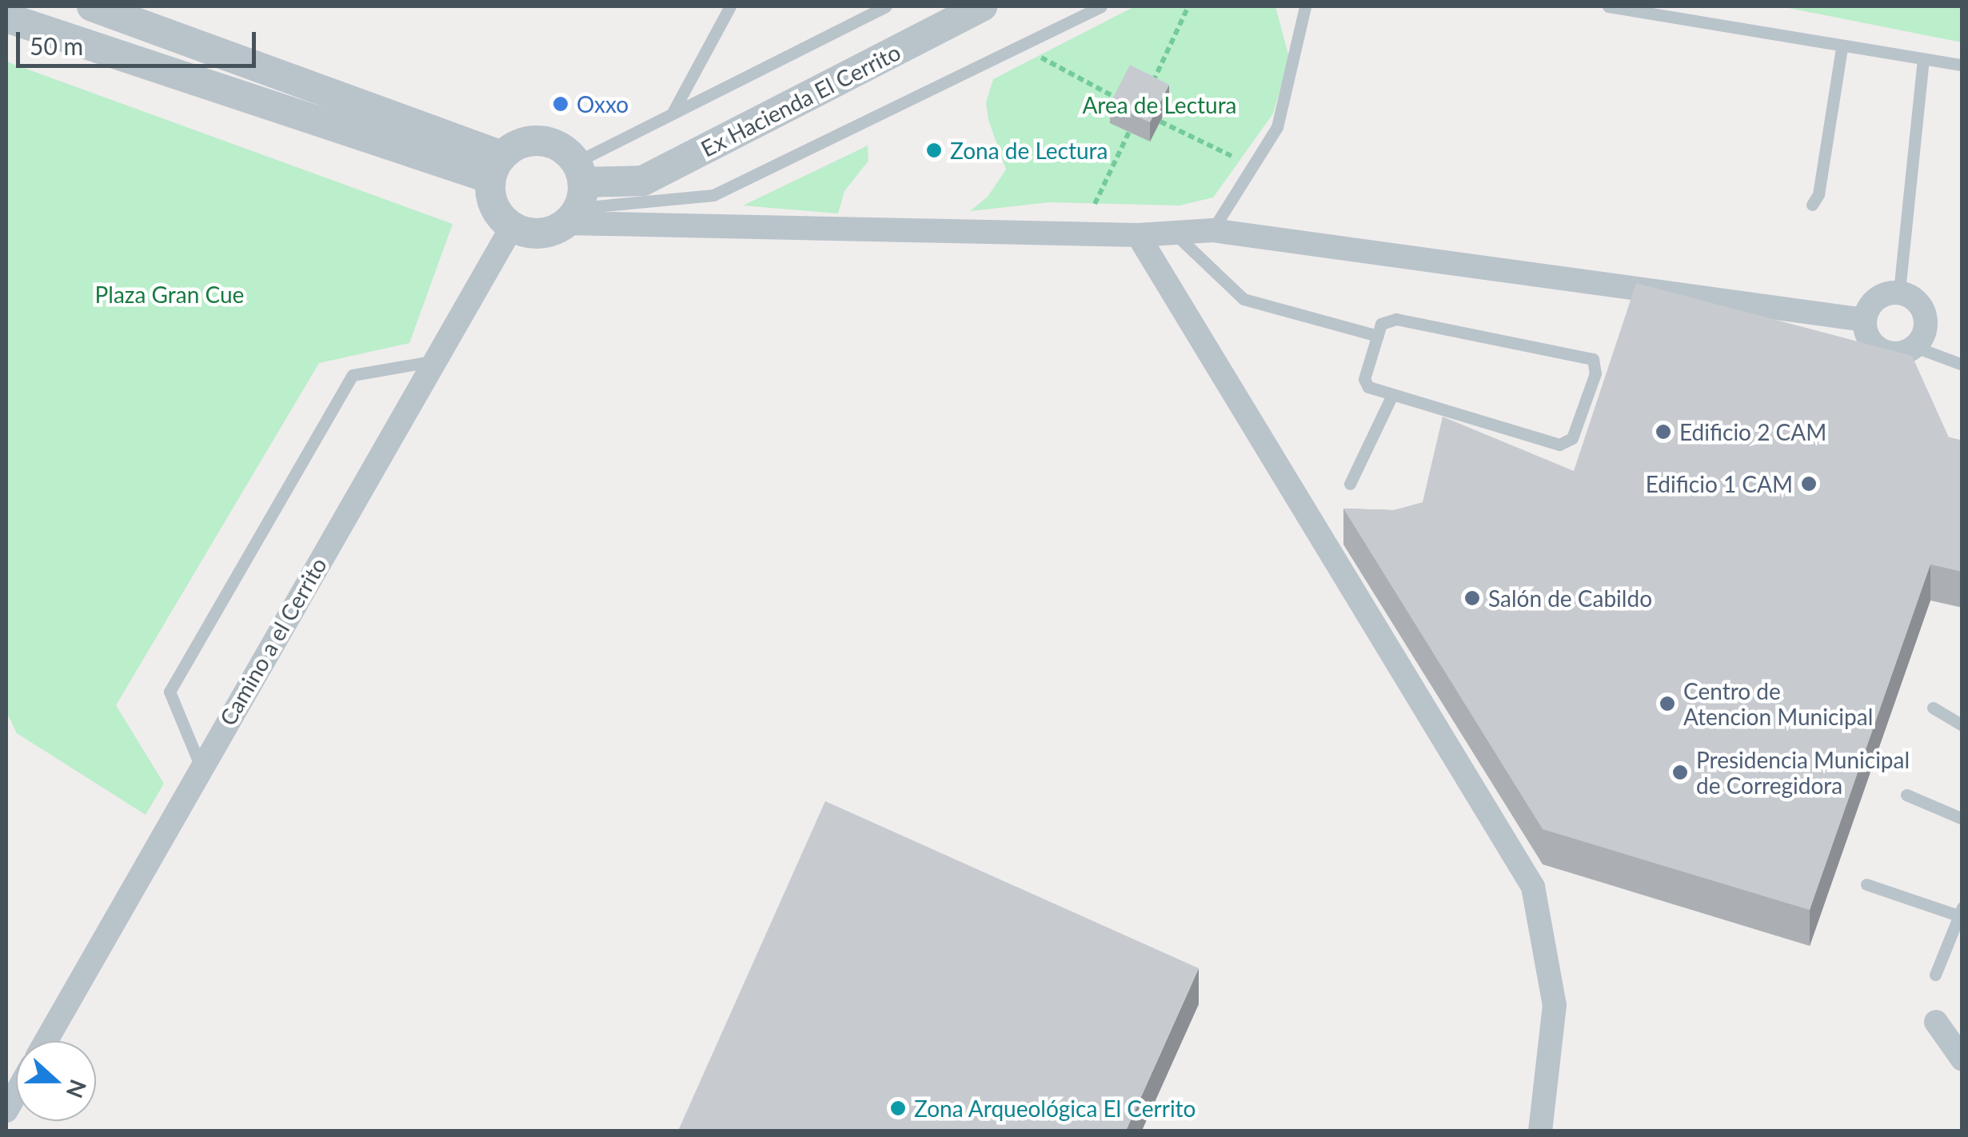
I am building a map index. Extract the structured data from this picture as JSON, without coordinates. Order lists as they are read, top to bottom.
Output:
{
  "streets": {
    "street": ["Ex Hacienda El Cerrito", "Camino a el Cerrito"]
  },
  "crossings": [
    ["Ex Hacienda El Cerrito", "Camino a el Cerrito"]
  ],
  "parks": ["Area de Lectura", "Plaza Gran Cue"],
  "places": [
    "Oxxo",
    "Zona de Lectura",
    "Edificio 2 CAM",
    "Edificio 1 CAM",
    "Salón de Cabildo",
    "Centro de Atencion Municipal",
    "Presidencia Municipal de Corregidora",
    "Zona Arqueológica El Cerrito"
  ],
  "scale_bar": "50 m",
  "north": "right"
}
